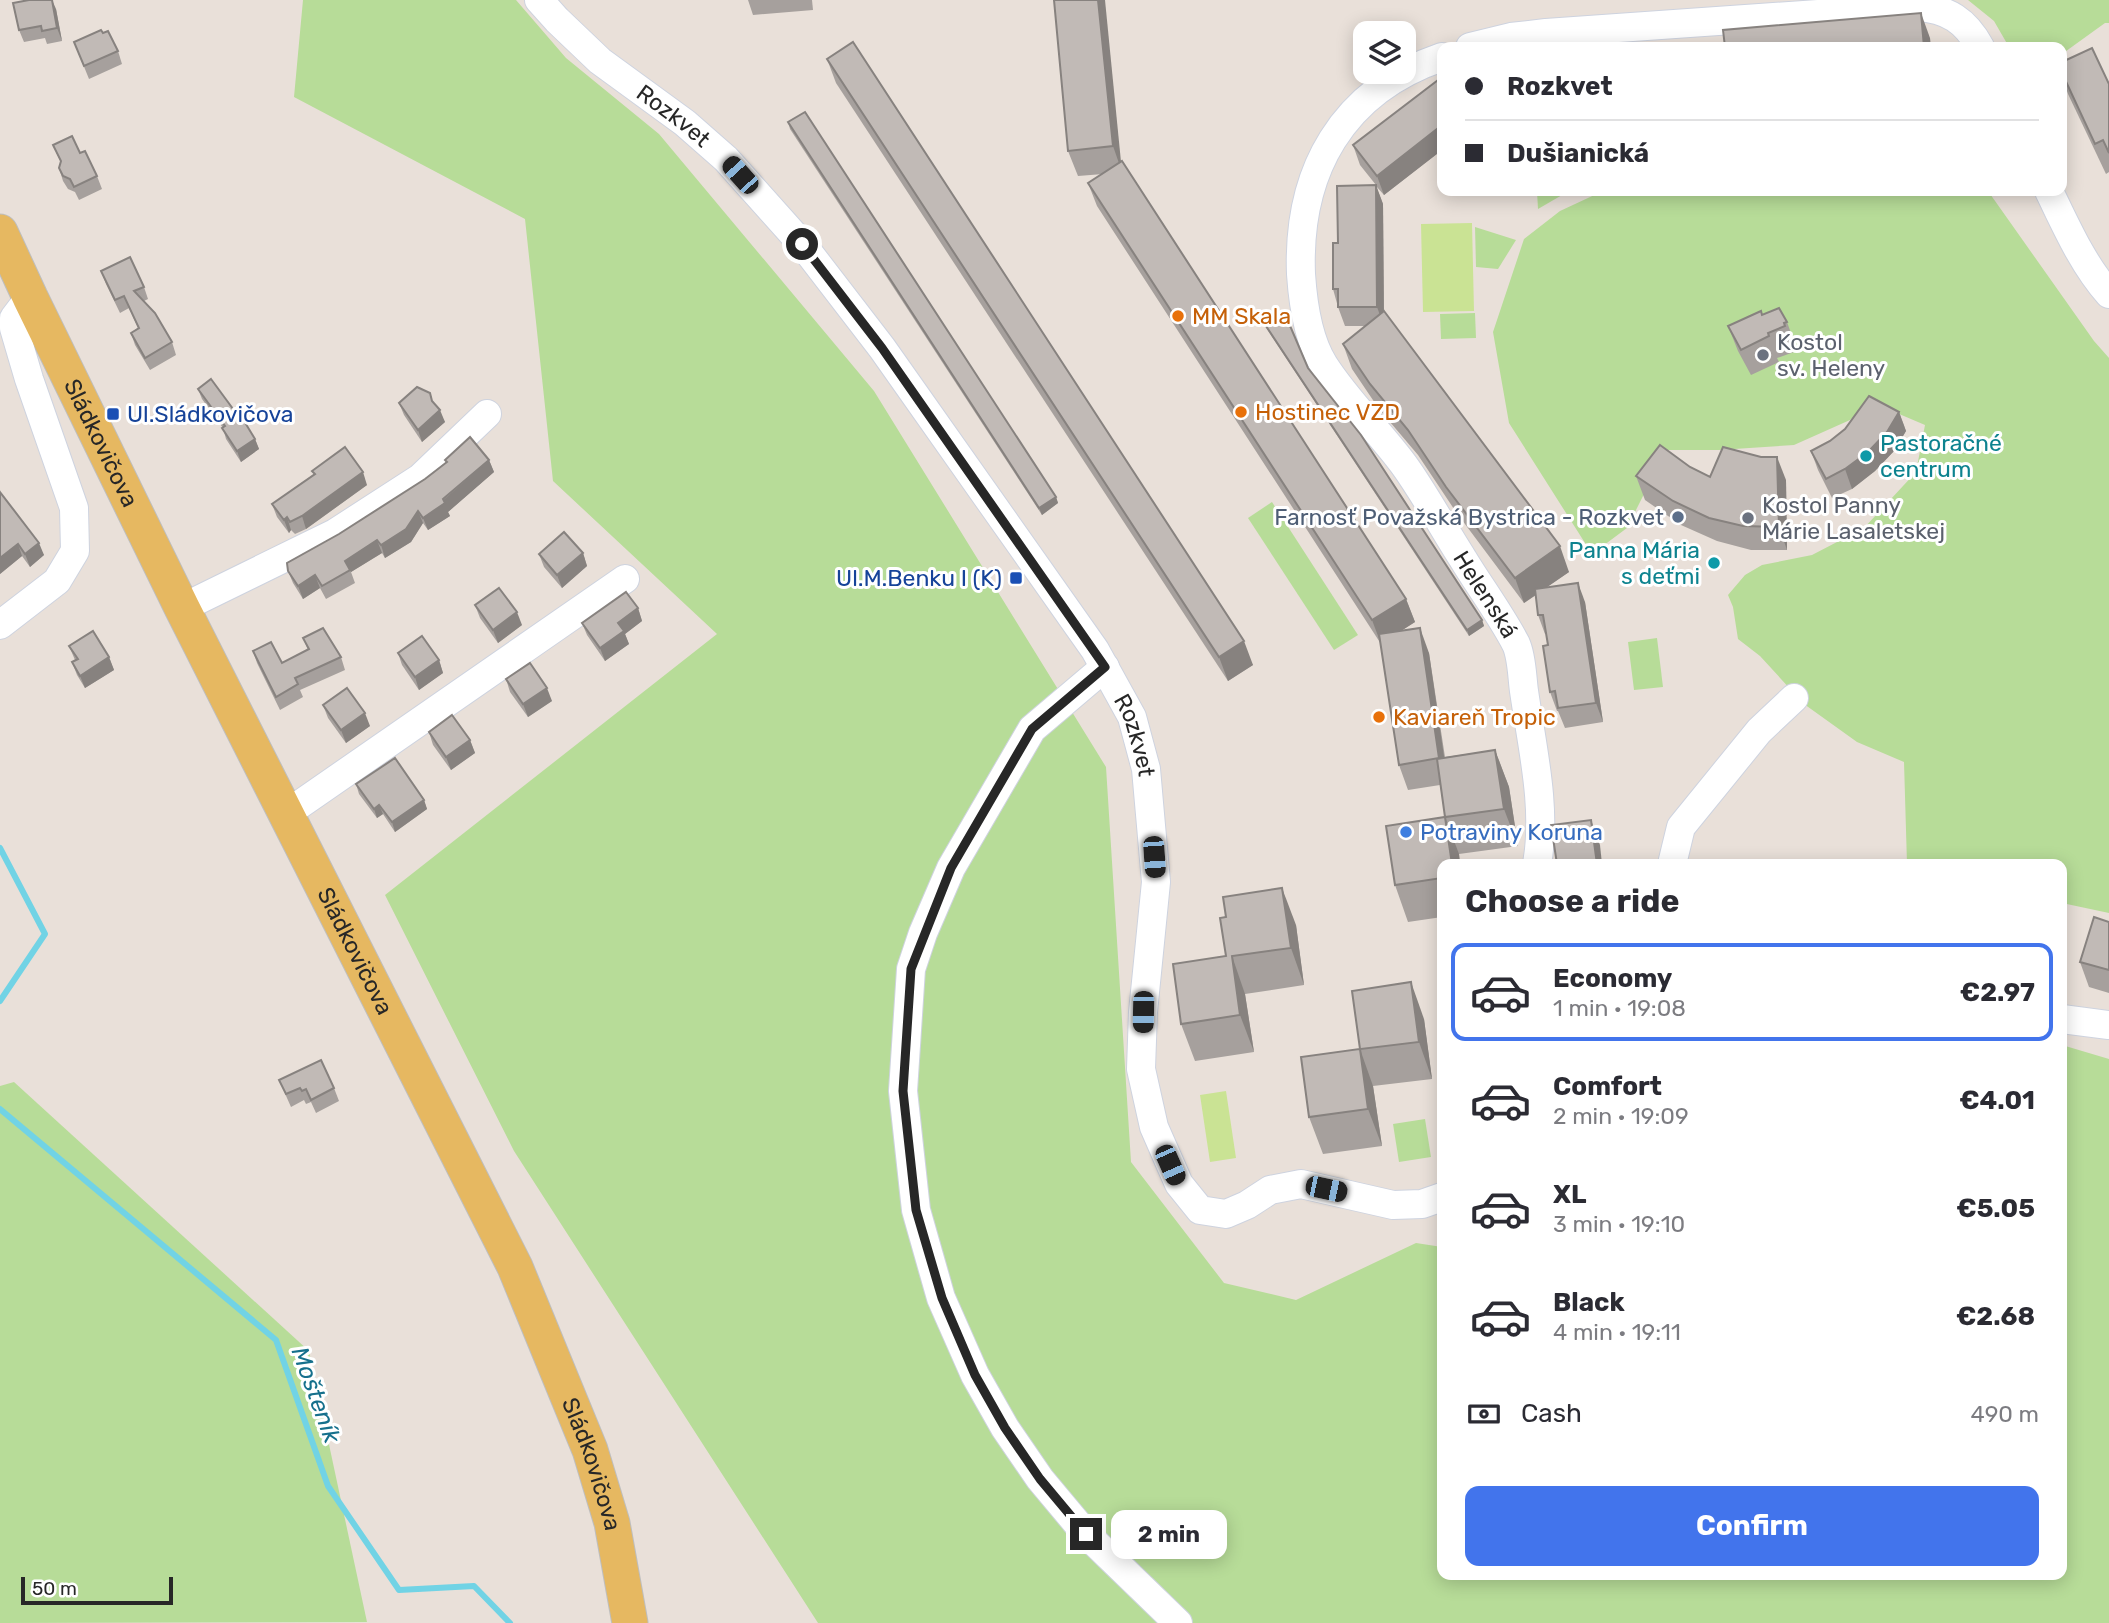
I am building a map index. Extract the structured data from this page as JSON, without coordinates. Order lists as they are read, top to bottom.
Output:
{
  "streets": {
    "main road": ["Sládkovičova"],
    "street": ["Rozkvet", "Helenská"]
  },
  "water": ["Mošteník"],
  "places": {
    "other": [
      "MM Skala",
      "Kostol sv. Heleny",
      "Hostinec VZD",
      "Pastoračné centrum",
      "Farnosť Považská Bystrica - Rozkvet",
      "Kostol Panny Márie Lasaletskej",
      "Panna Mária s deťmi",
      "Kaviareň Tropic",
      "Potraviny Koruna"
    ],
    "transit": ["Ul.Sládkovičova", "Ul.M.Benku I (K)"]
  },
  "scale_bar": "50 m",
  "page": {
    "banner": ["Rozkvet", "Dušianická"],
    "heading": "Choose a ride",
    "list": [
      {
        "name": "Economy",
        "note": "1 min · 19:08",
        "value": "€2.97"
      },
      {
        "name": "Comfort",
        "note": "2 min · 19:09",
        "value": "€4.01"
      },
      {
        "name": "XL",
        "note": "3 min · 19:10",
        "value": "€5.05"
      },
      {
        "name": "Black",
        "note": "4 min · 19:11",
        "value": "€2.68"
      }
    ],
    "pay": ["Cash", "490 m"],
    "buttons": "Confirm",
    "bubble": "2 min",
    "scale": "50 m"
  }
}
